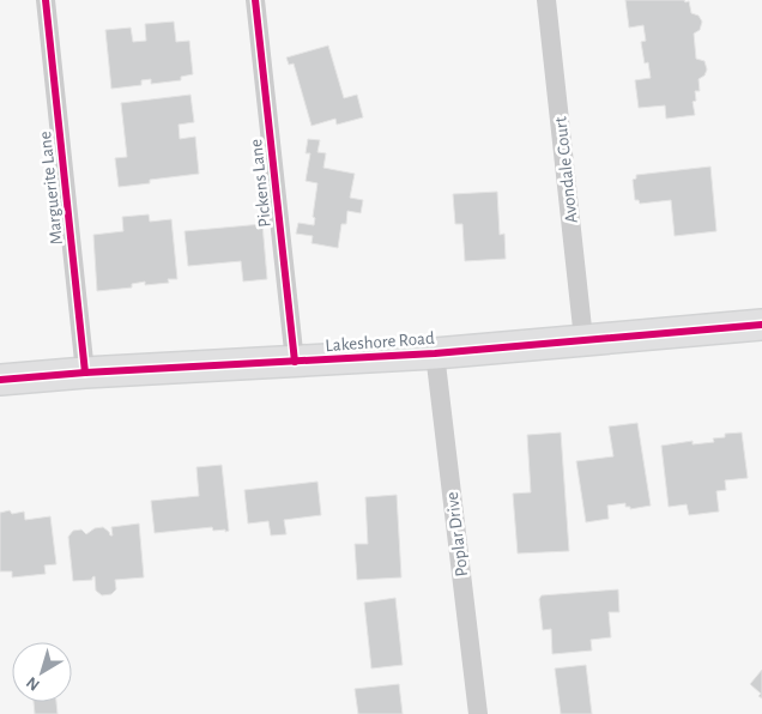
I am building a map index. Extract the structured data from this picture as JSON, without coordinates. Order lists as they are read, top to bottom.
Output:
{
  "streets": {
    "main road": ["Lakeshore Road"],
    "street": [
      "Avondale Court",
      "Pickens Lane",
      "Marguerite Lane",
      "Poplar Drive"
    ]
  },
  "crossings": [
    ["Avondale Court", "Lakeshore Road"],
    ["Pickens Lane", "Lakeshore Road"],
    ["Marguerite Lane", "Lakeshore Road"],
    ["Lakeshore Road", "Poplar Drive"]
  ],
  "north": "bottom left"
}
